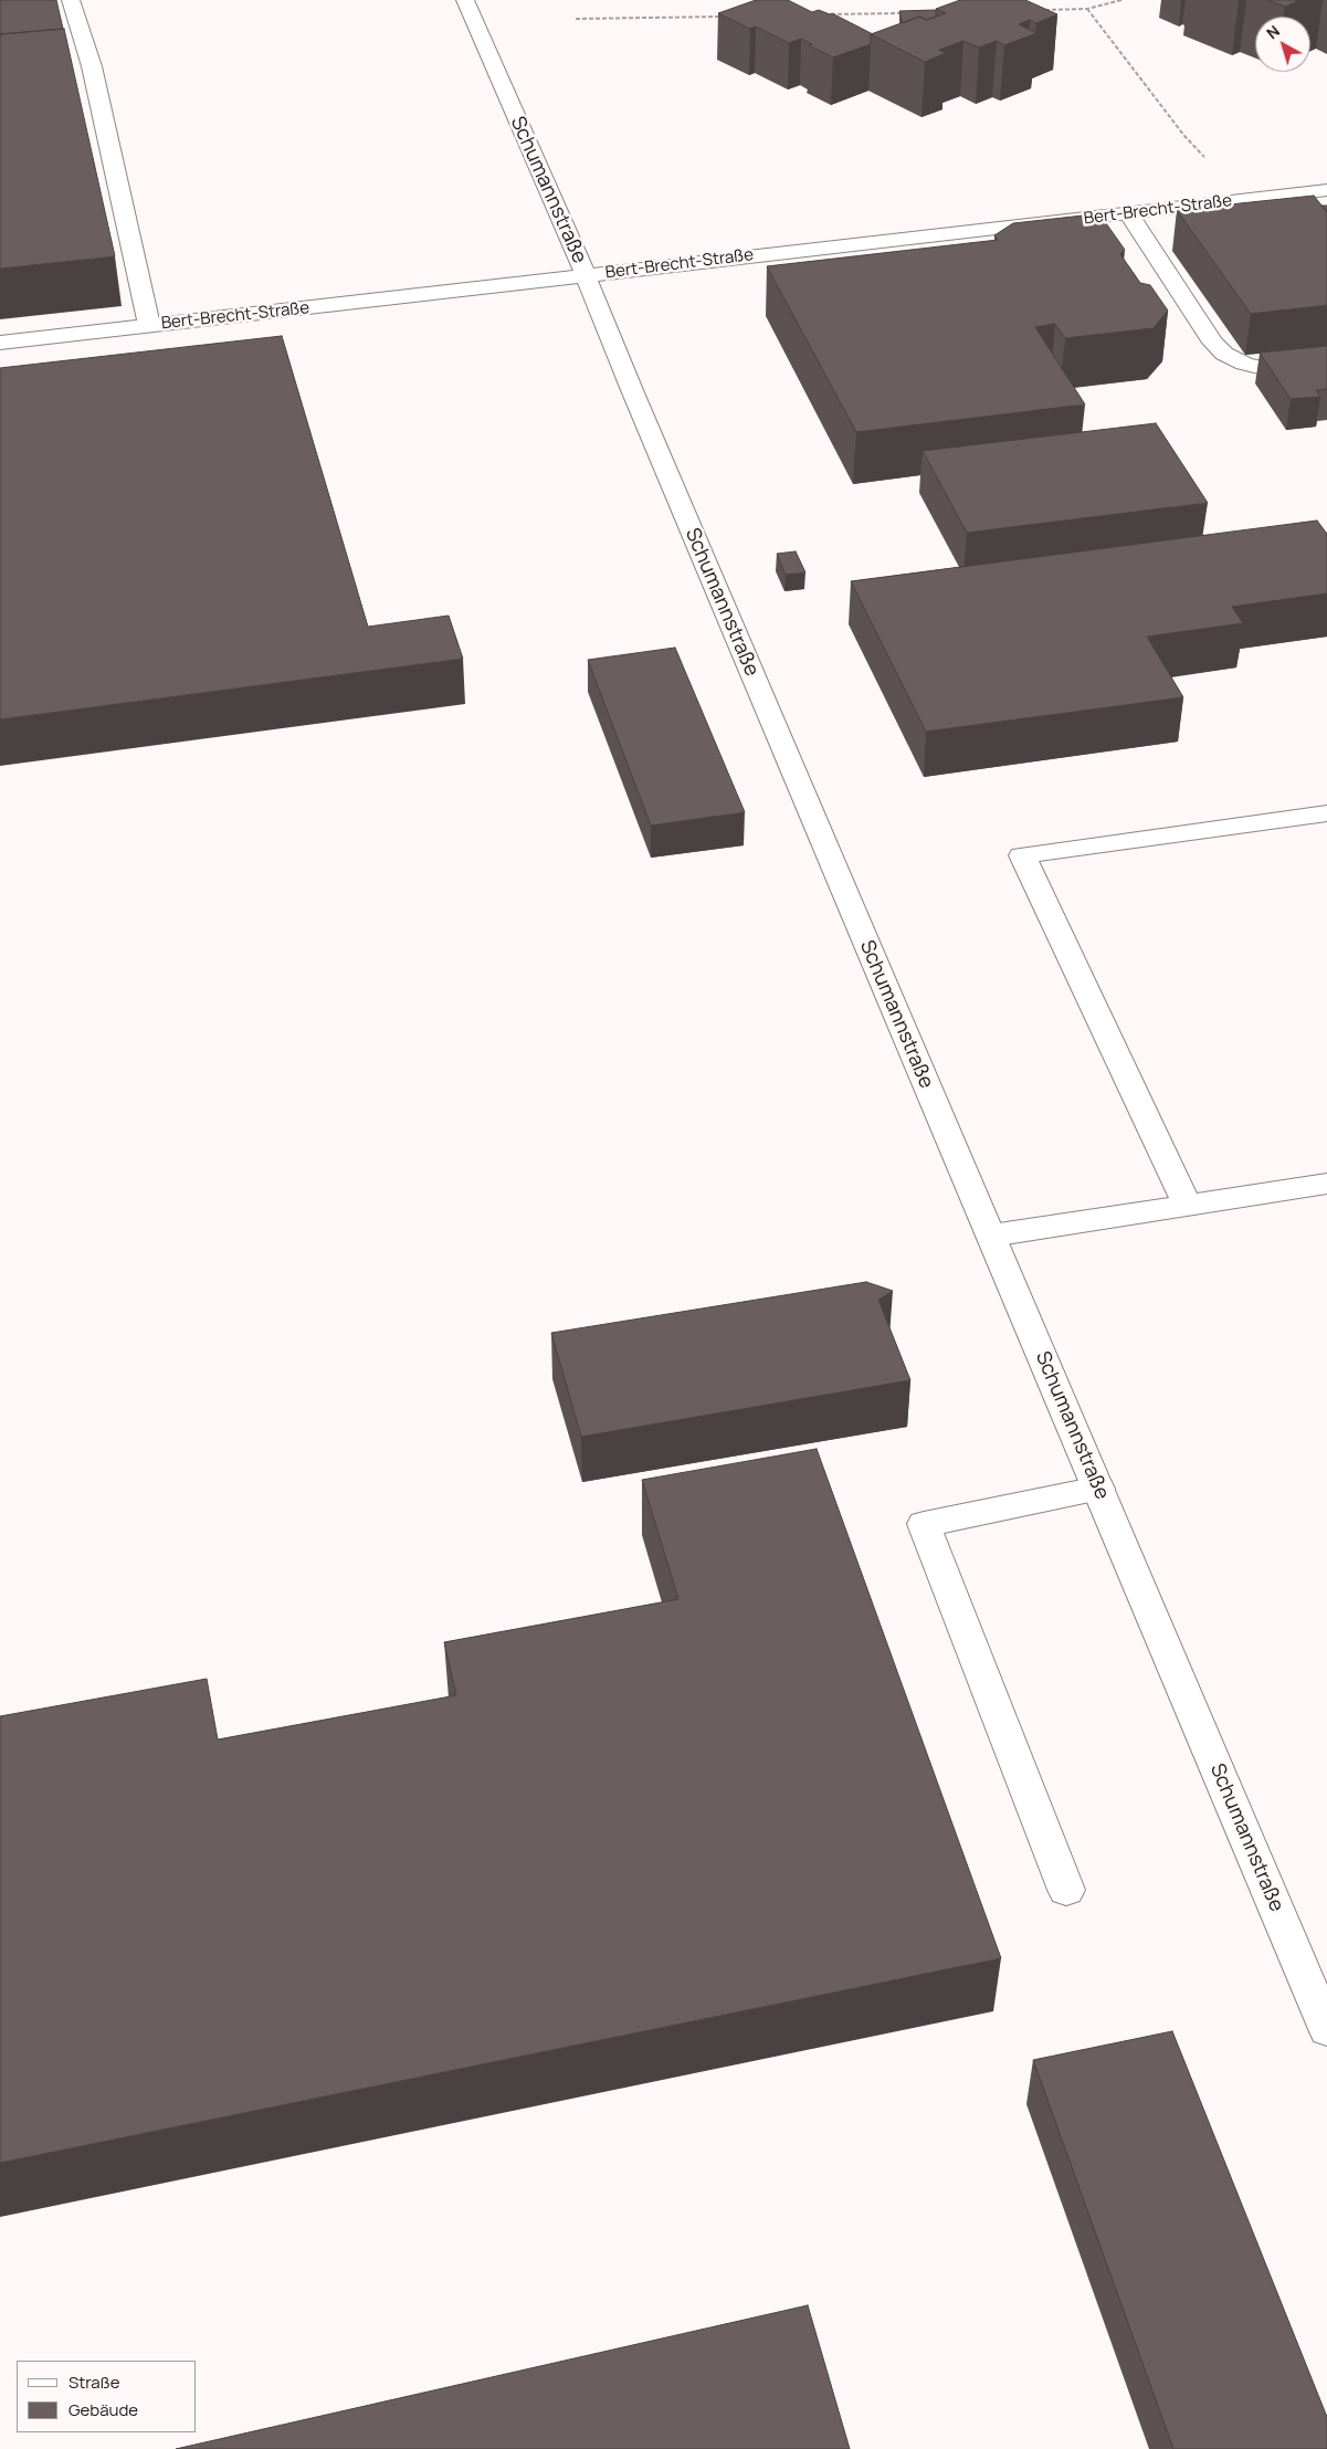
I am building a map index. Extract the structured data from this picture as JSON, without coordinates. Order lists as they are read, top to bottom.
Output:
{
  "streets": {
    "street": ["Schumannstraße", "Bert-Brecht-Straße"]
  },
  "crossings": [
    ["Schumannstraße", "Bert-Brecht-Straße"]
  ],
  "legend": ["Straße", "Gebäude"],
  "north": "top left"
}
